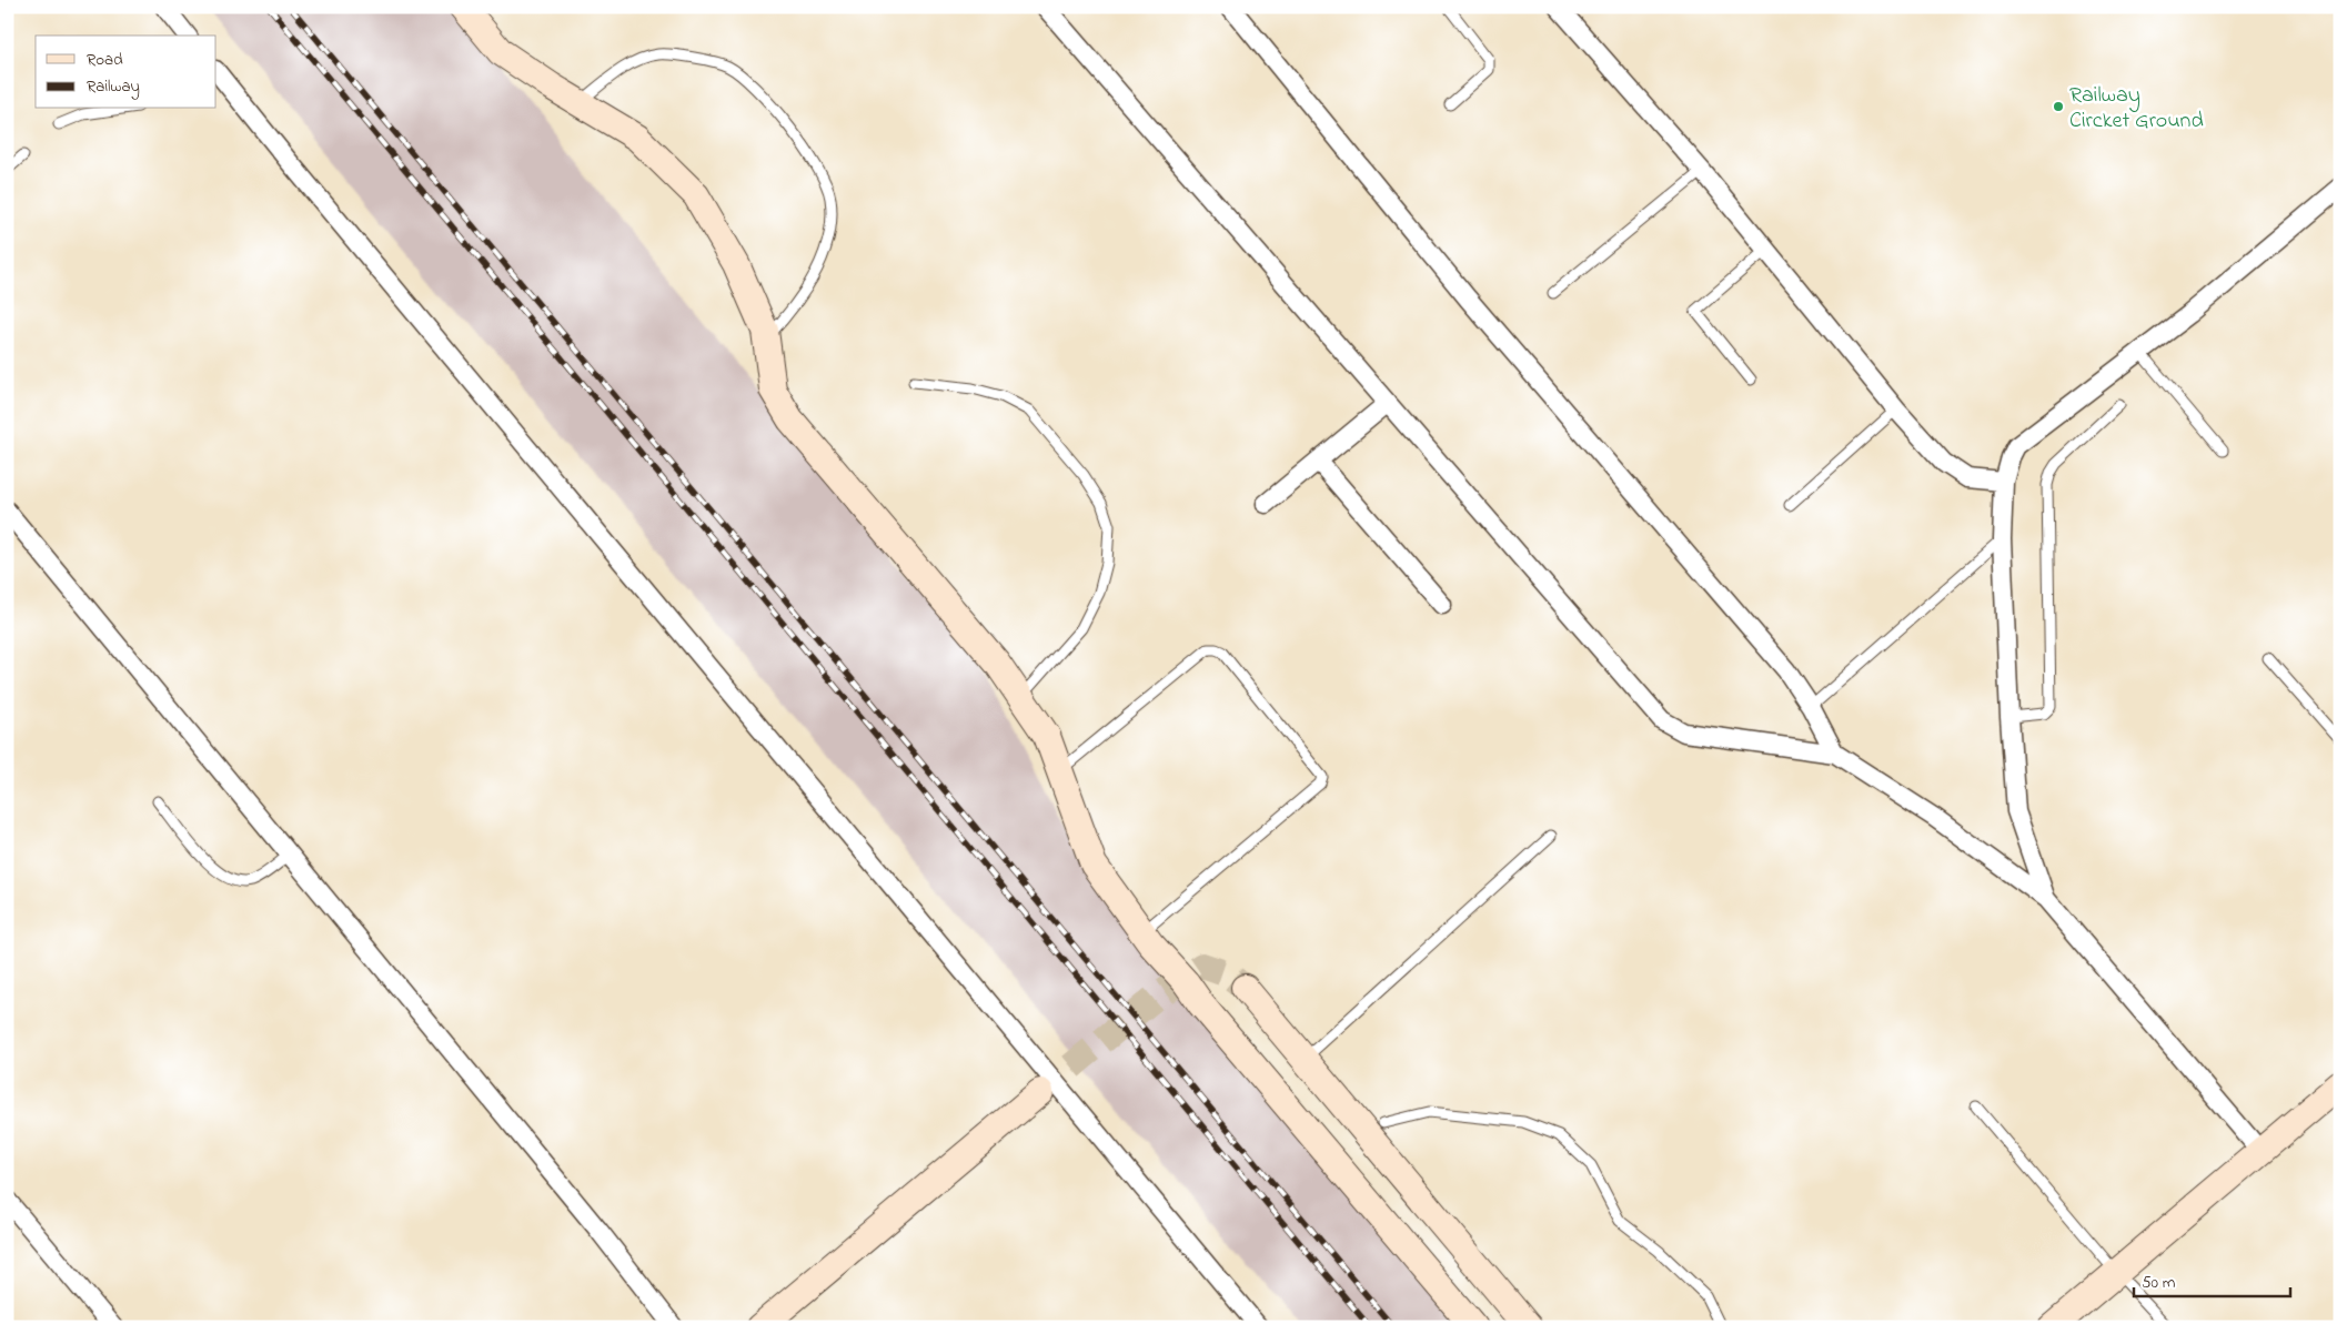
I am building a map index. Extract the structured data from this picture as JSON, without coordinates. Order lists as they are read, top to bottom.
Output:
{
  "places": ["Railway Circket Ground"],
  "legend": ["Road", "Railway"],
  "scale_bar": "50 m"
}
